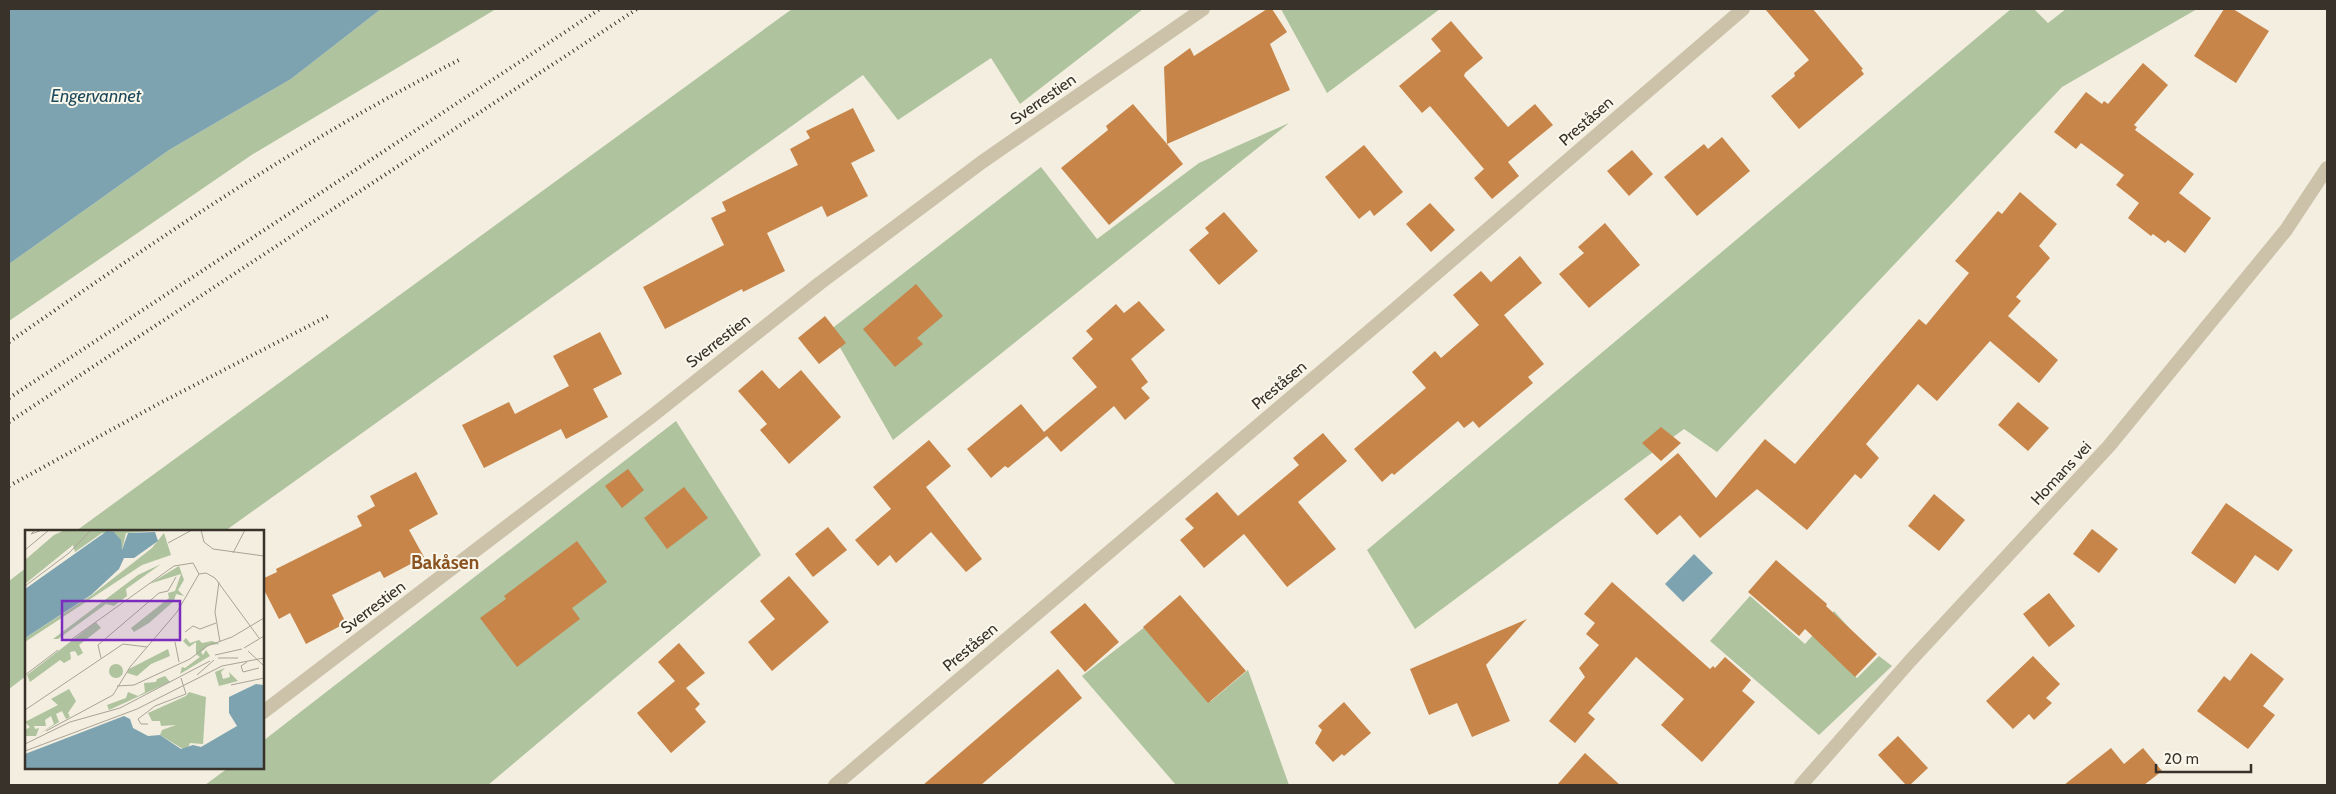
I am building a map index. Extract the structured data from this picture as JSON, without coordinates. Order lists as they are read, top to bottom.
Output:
{
  "streets": {
    "street": ["Sverrestien", "Preståsen", "Homans vei"]
  },
  "districts": ["Bakåsen"],
  "water": ["Engervannet"],
  "scale_bar": "20 m"
}
